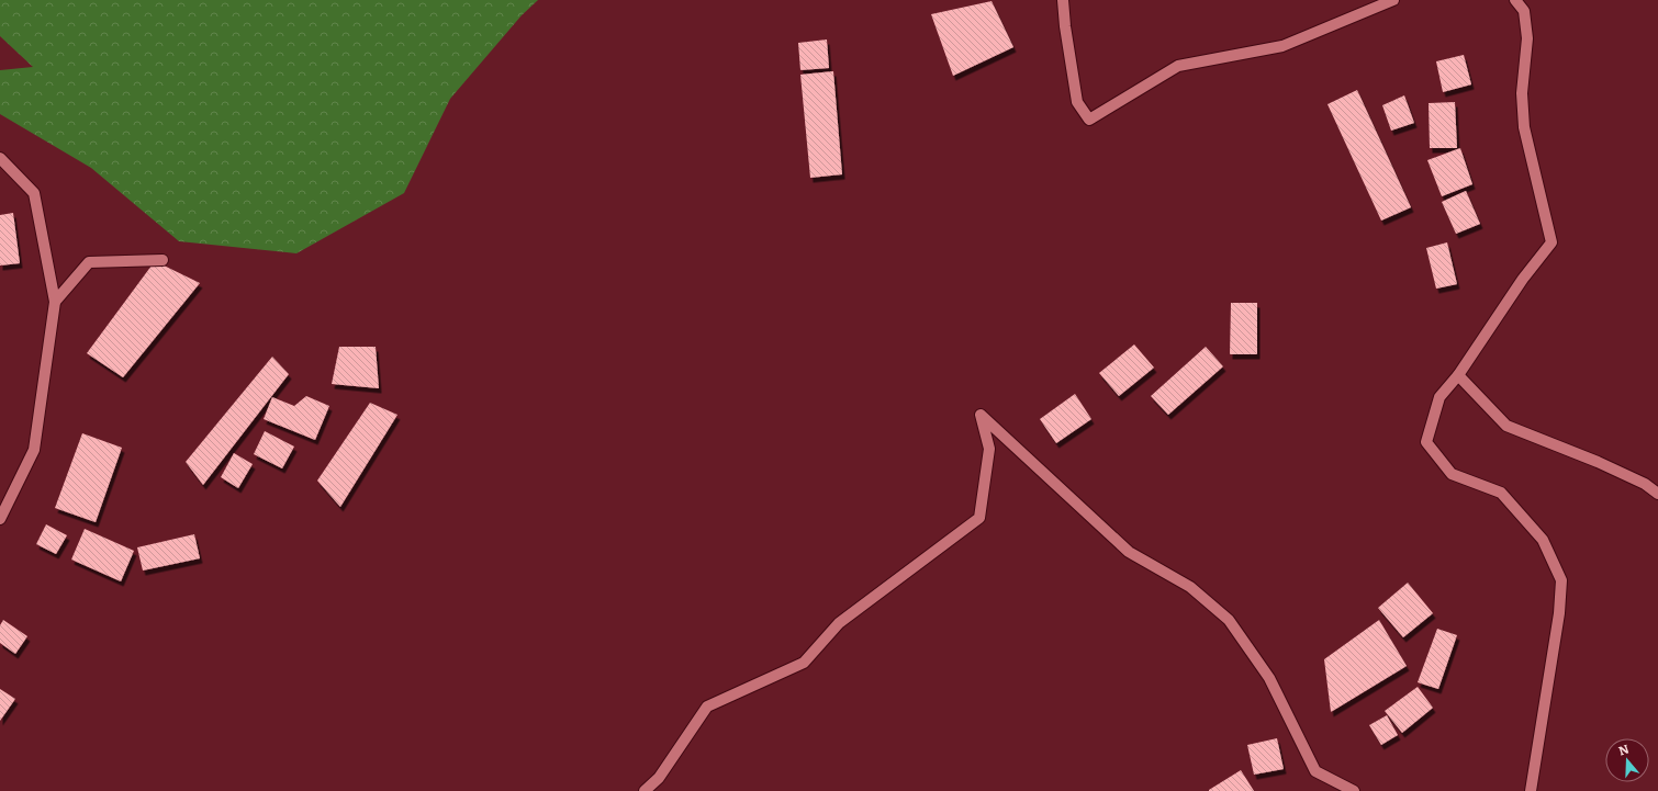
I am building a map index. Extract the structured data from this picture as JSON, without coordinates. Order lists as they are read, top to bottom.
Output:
{
  "north": "top"
}
